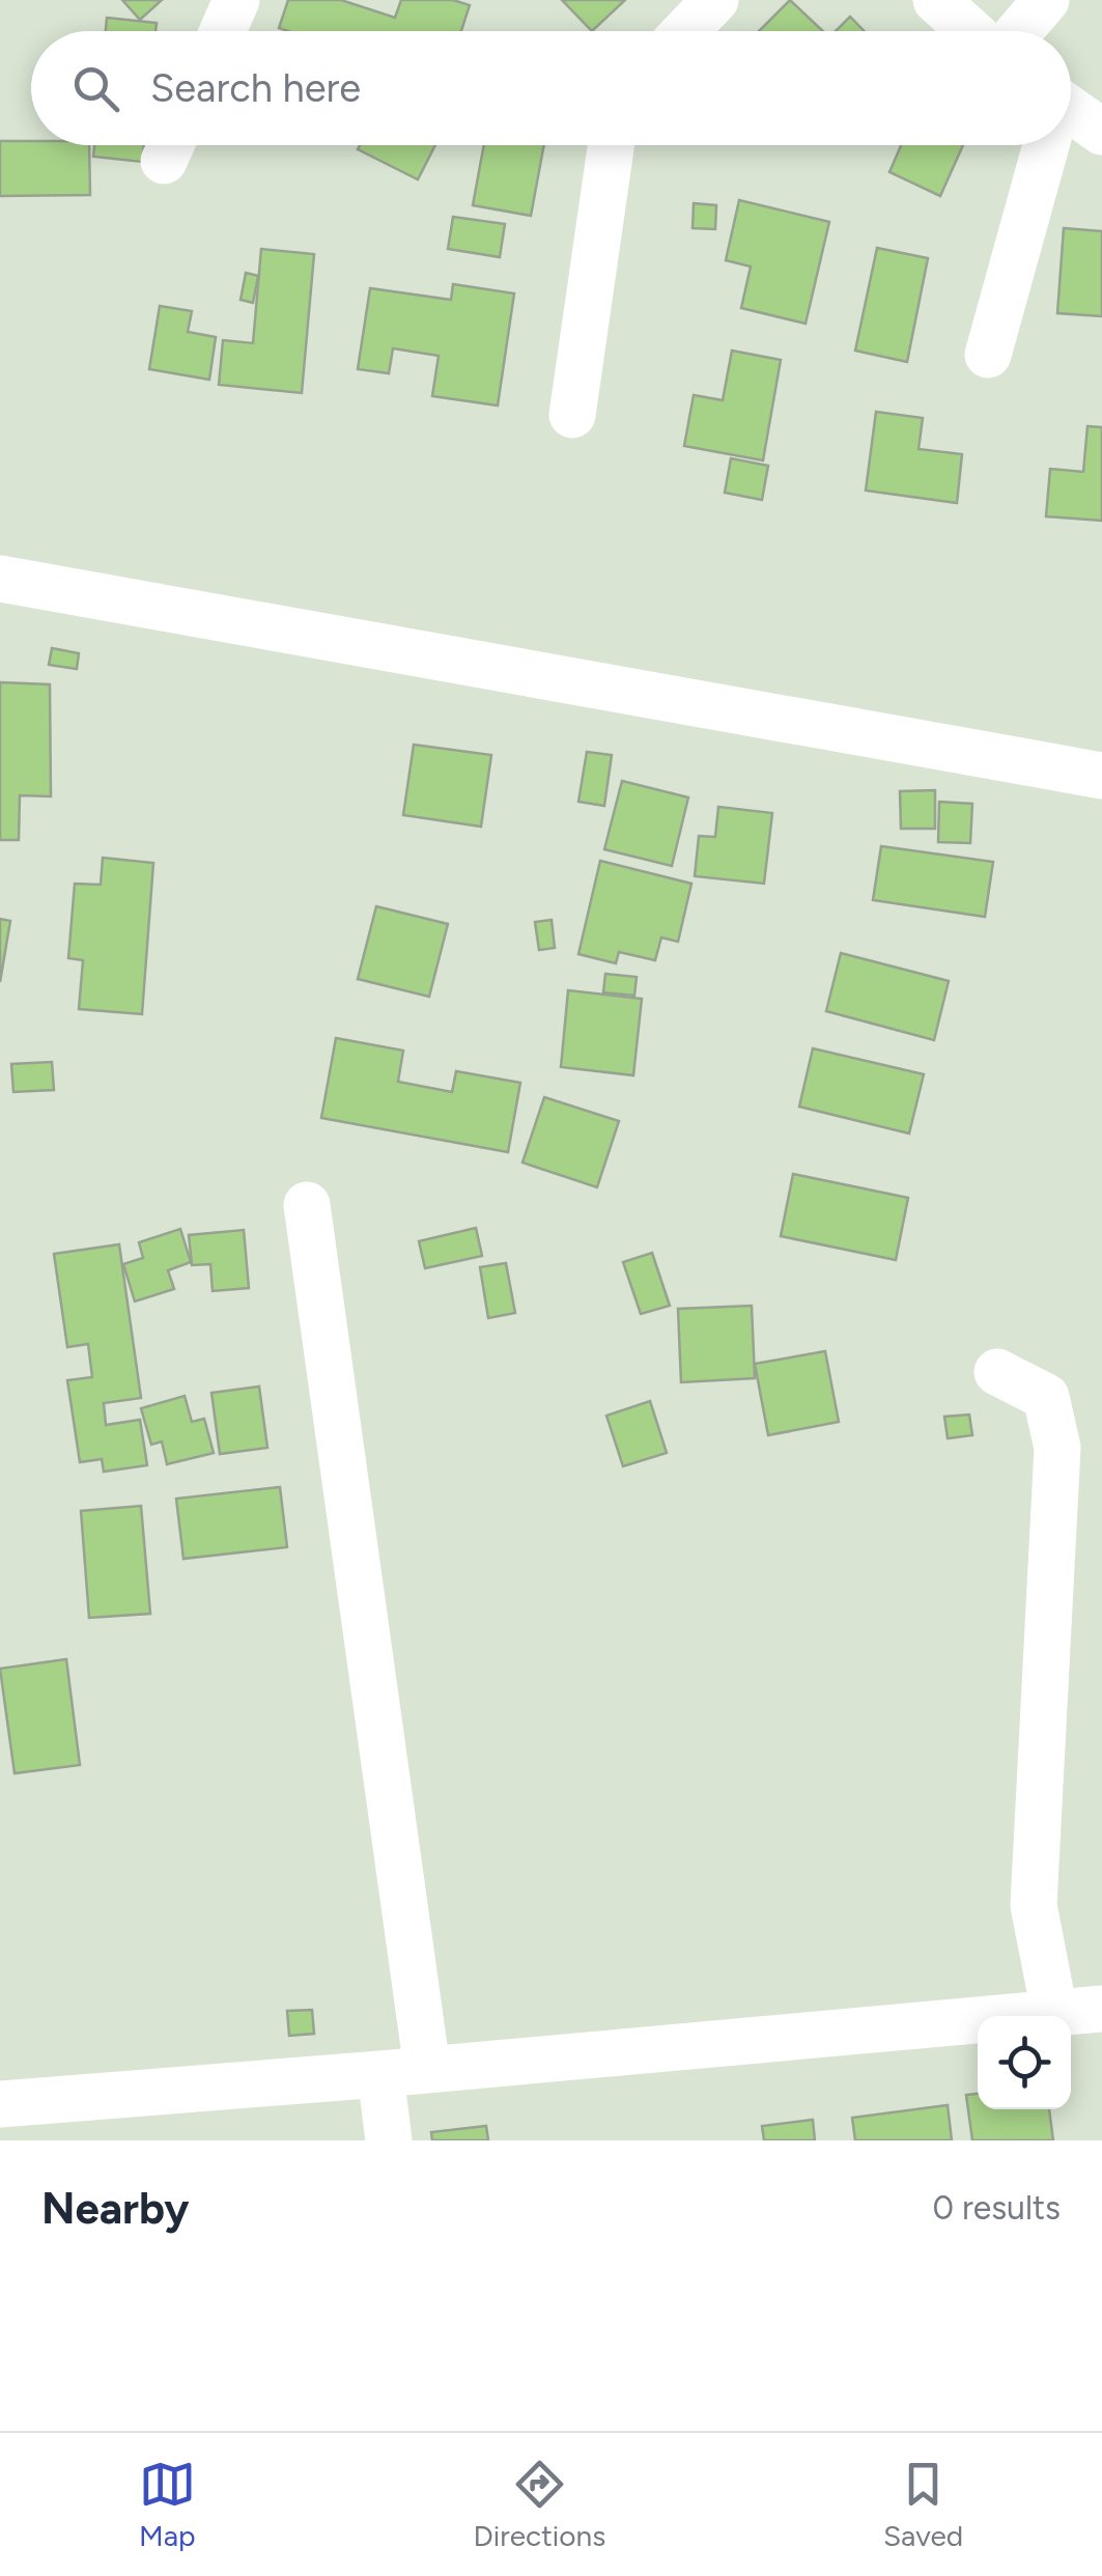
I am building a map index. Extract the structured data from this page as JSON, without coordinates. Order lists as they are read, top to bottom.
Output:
{
  "page": {
    "search": "Search here",
    "heading": ["Nearby", "0 results"],
    "nav": ["Map", "Directions", "Saved"]
  }
}
